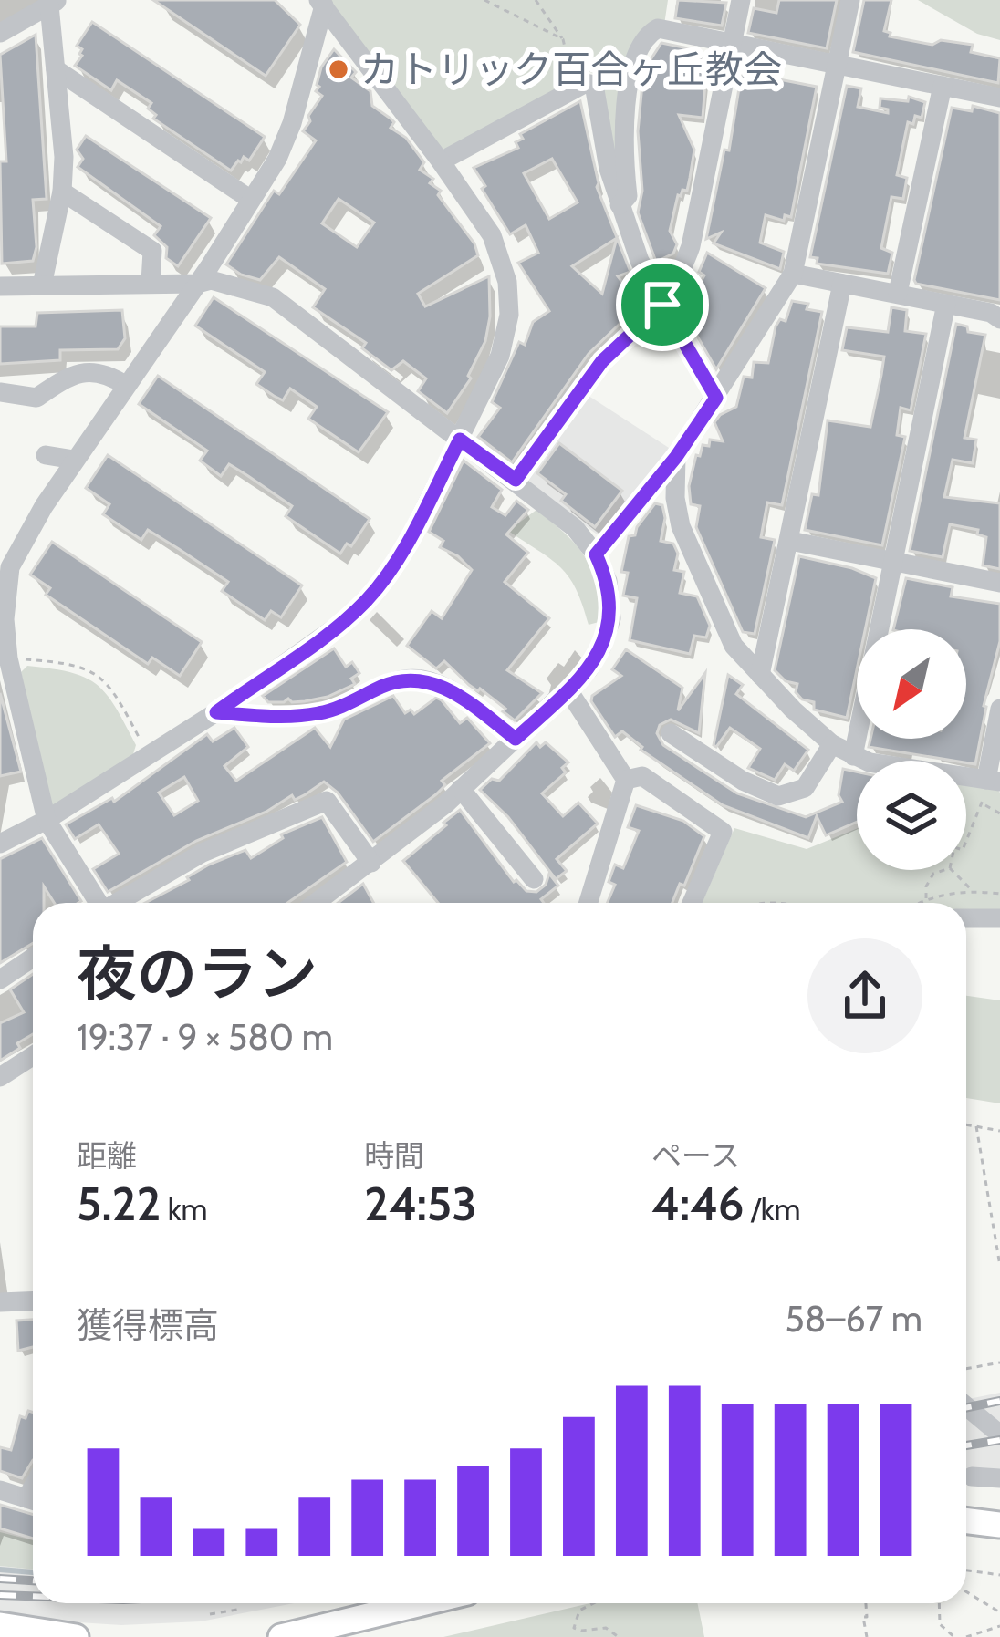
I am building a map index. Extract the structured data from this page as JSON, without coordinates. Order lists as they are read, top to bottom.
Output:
{
  "places": ["カトリック百合ヶ丘教会"],
  "north": "bottom left",
  "page": {
    "heading": ["夜のラン", "19:37 · 9 × 580 m"],
    "stats": [
      ["距離", "5.22 km"],
      ["時間", "24:53"],
      ["ペース", "4:46 /km"]
    ],
    "chart": ["獲得標高", "58–67 m"]
  }
}
